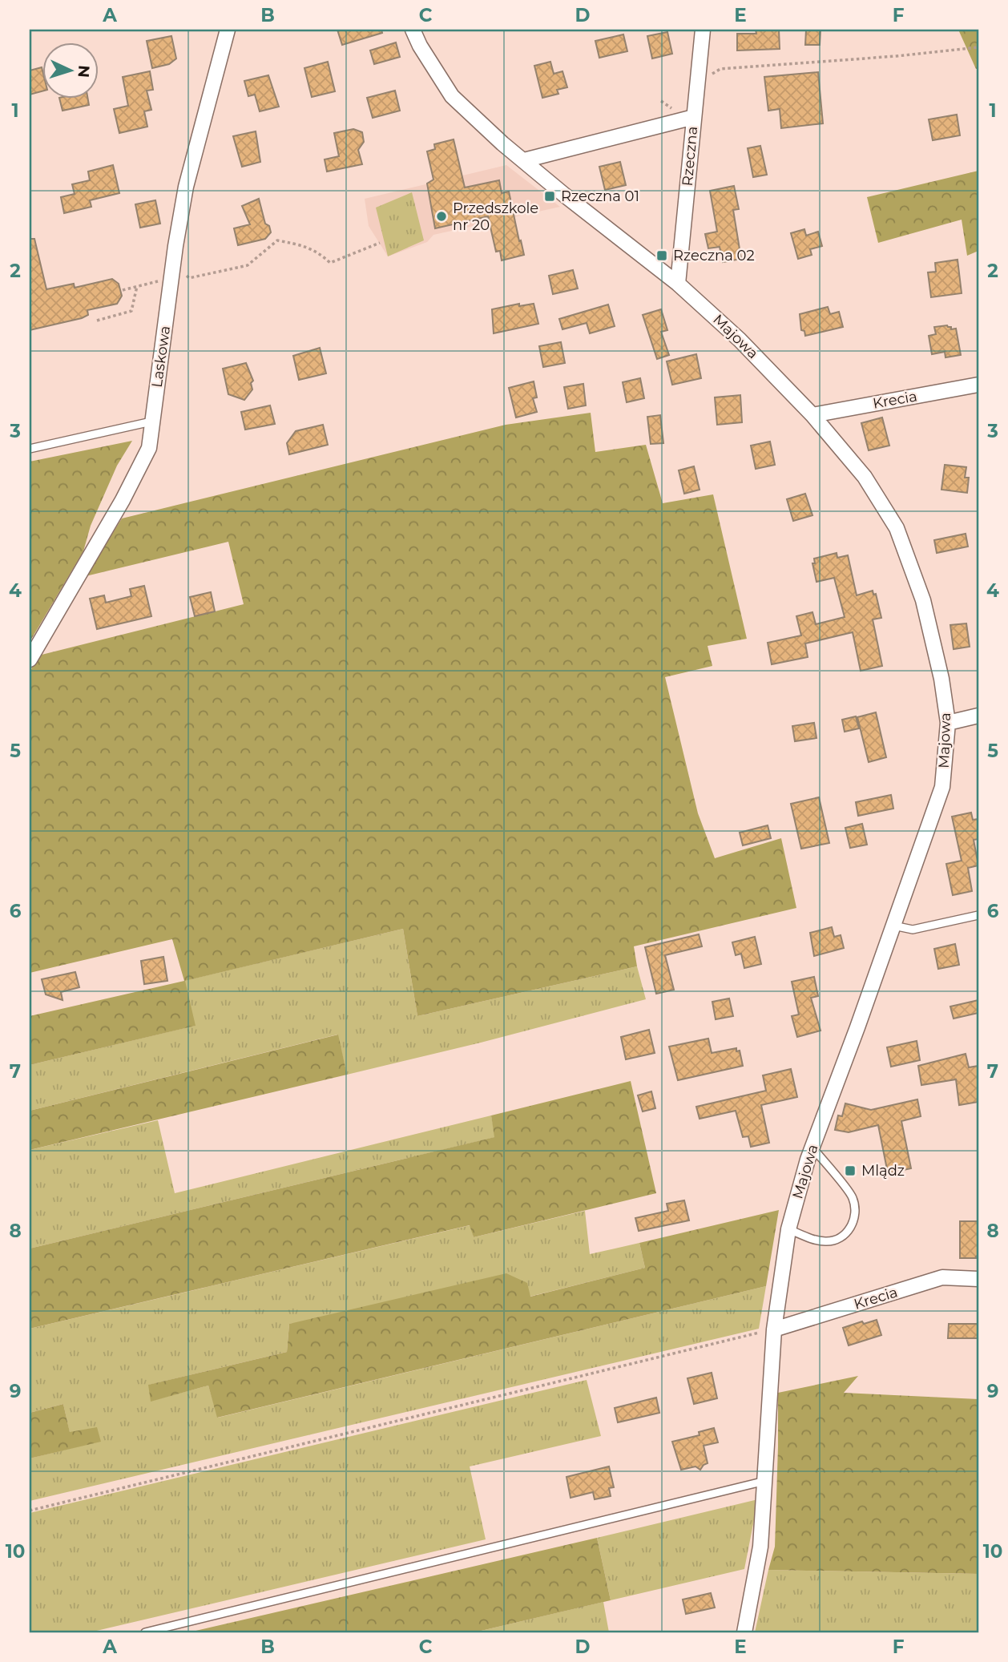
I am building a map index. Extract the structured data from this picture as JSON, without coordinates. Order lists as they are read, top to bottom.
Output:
{
  "streets": {
    "street": [
      "Rzeczna",
      "Majowa",
      "Laskowa",
      "Krecia"
    ]
  },
  "crossings": [
    ["Rzeczna", "Majowa"],
    ["Majowa", "Krecia"]
  ],
  "places": {
    "transit": ["Rzeczna 01", "Rzeczna 02", "Mlądz"],
    "other": ["Przedszkole nr 20"]
  },
  "north": "right",
  "grid": {
    "columns": [
      "A",
      "B",
      "C",
      "D",
      "E",
      "F"
    ],
    "rows": [
      "1",
      "2",
      "3",
      "4",
      "5",
      "6",
      "7",
      "8",
      "9",
      "10"
    ]
  }
}
